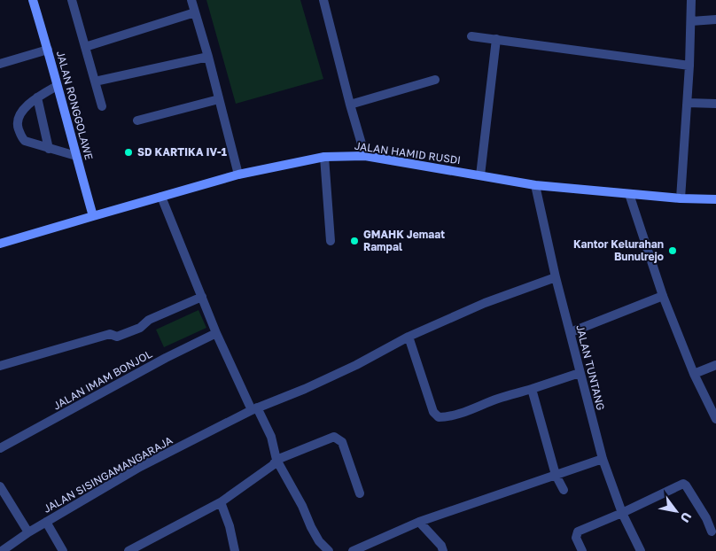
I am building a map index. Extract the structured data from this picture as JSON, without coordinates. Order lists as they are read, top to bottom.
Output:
{
  "streets": {
    "street": [
      "JALAN RONGGOLAWE",
      "JALAN HAMID RUSDI",
      "JALAN TUNTANG",
      "JALAN IMAM BONJOL",
      "JALAN SISINGAMANGARAJA"
    ]
  },
  "crossings": [
    ["JALAN RONGGOLAWE", "JALAN HAMID RUSDI"],
    ["JALAN HAMID RUSDI", "JALAN TUNTANG"],
    ["JALAN TUNTANG", "JALAN SISINGAMANGARAJA"]
  ],
  "places": ["SD KARTIKA IV-1", "GMAHK Jemaat Rampal", "Kantor Kelurahan Bunulrejo"],
  "north": "bottom right"
}
